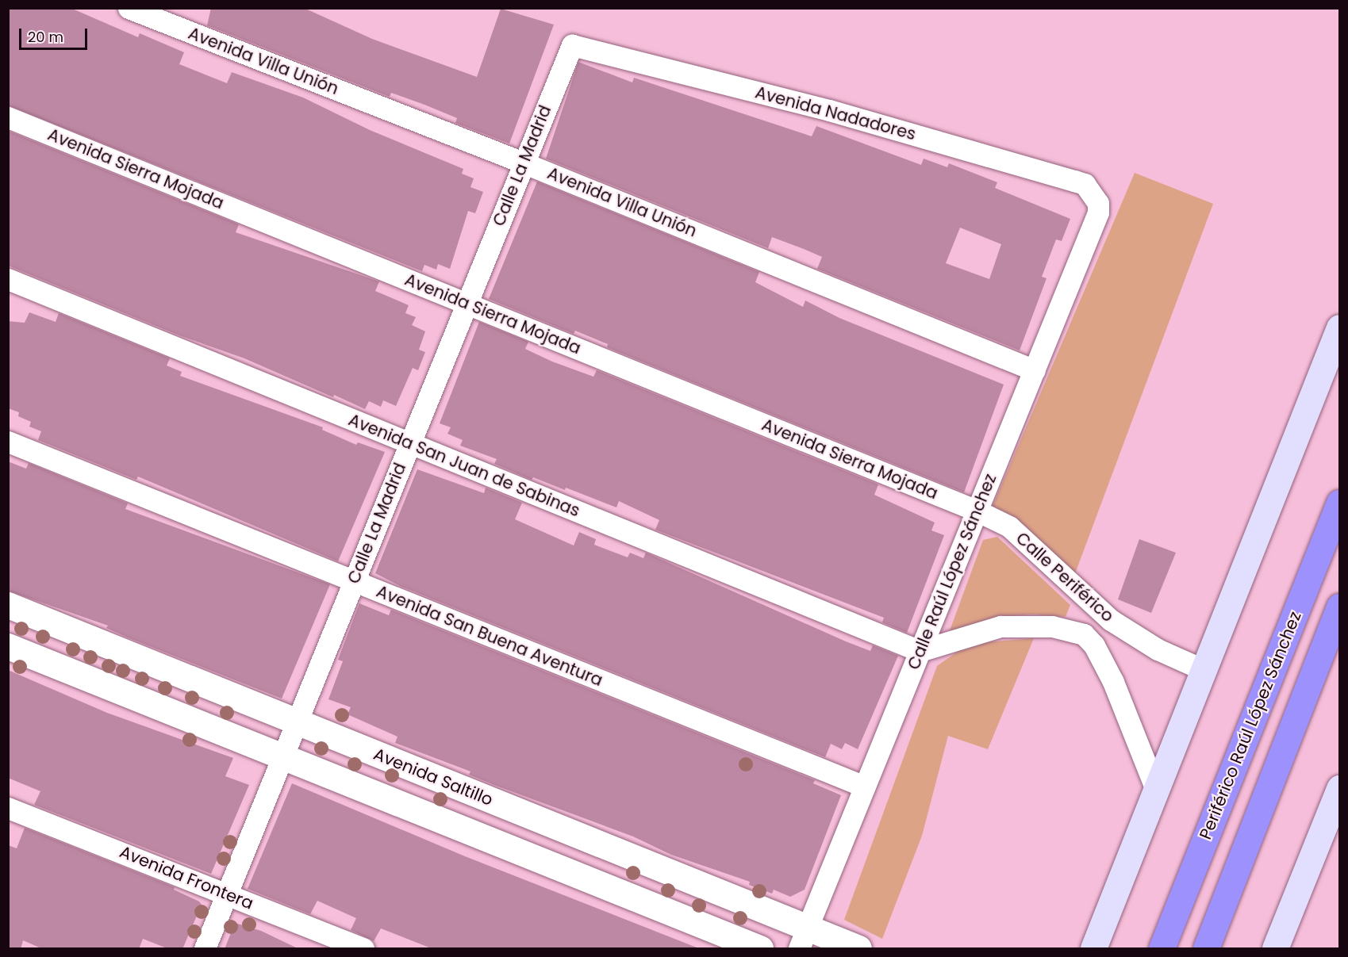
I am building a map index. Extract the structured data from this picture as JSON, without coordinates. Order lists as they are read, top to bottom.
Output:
{
  "streets": {
    "highway": ["Periférico Raúl López Sánchez"],
    "street": [
      "Avenida Villa Unión",
      "Avenida Nadadores",
      "Calle La Madrid",
      "Avenida Sierra Mojada",
      "Avenida San Juan de Sabinas",
      "Calle Raúl López Sánchez",
      "Calle Periférico",
      "Avenida San Buena Aventura",
      "Avenida Saltillo",
      "Avenida Frontera"
    ]
  },
  "crossings": [
    ["Avenida Villa Unión", "Calle La Madrid"],
    ["Avenida Villa Unión", "Calle Raúl López Sánchez"],
    ["Avenida Nadadores", "Calle La Madrid"],
    ["Avenida Nadadores", "Calle Raúl López Sánchez"],
    ["Calle La Madrid", "Avenida Sierra Mojada"],
    ["Calle La Madrid", "Avenida San Juan de Sabinas"],
    ["Calle La Madrid", "Avenida San Buena Aventura"],
    ["Calle La Madrid", "Avenida Saltillo"],
    ["Calle La Madrid", "Avenida Frontera"],
    ["Avenida Sierra Mojada", "Calle Raúl López Sánchez"],
    ["Avenida Sierra Mojada", "Calle Periférico"],
    ["Avenida San Juan de Sabinas", "Calle Raúl López Sánchez"],
    ["Calle Raúl López Sánchez", "Calle Periférico"],
    ["Calle Raúl López Sánchez", "Avenida San Buena Aventura"],
    ["Calle Raúl López Sánchez", "Avenida Saltillo"]
  ],
  "scale_bar": "20 m"
}
